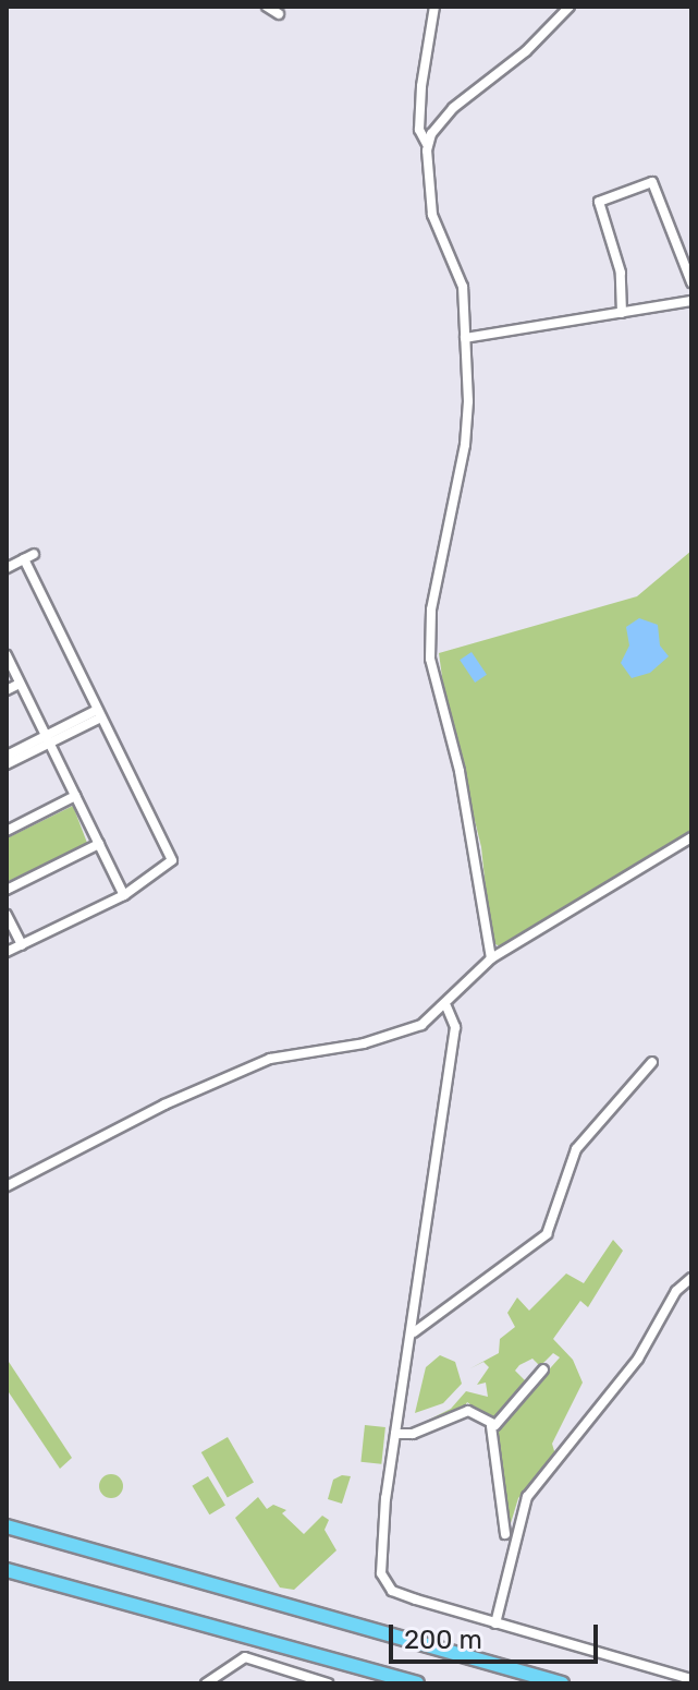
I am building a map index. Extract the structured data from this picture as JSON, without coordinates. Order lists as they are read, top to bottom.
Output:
{
  "scale_bar": "200 m"
}
